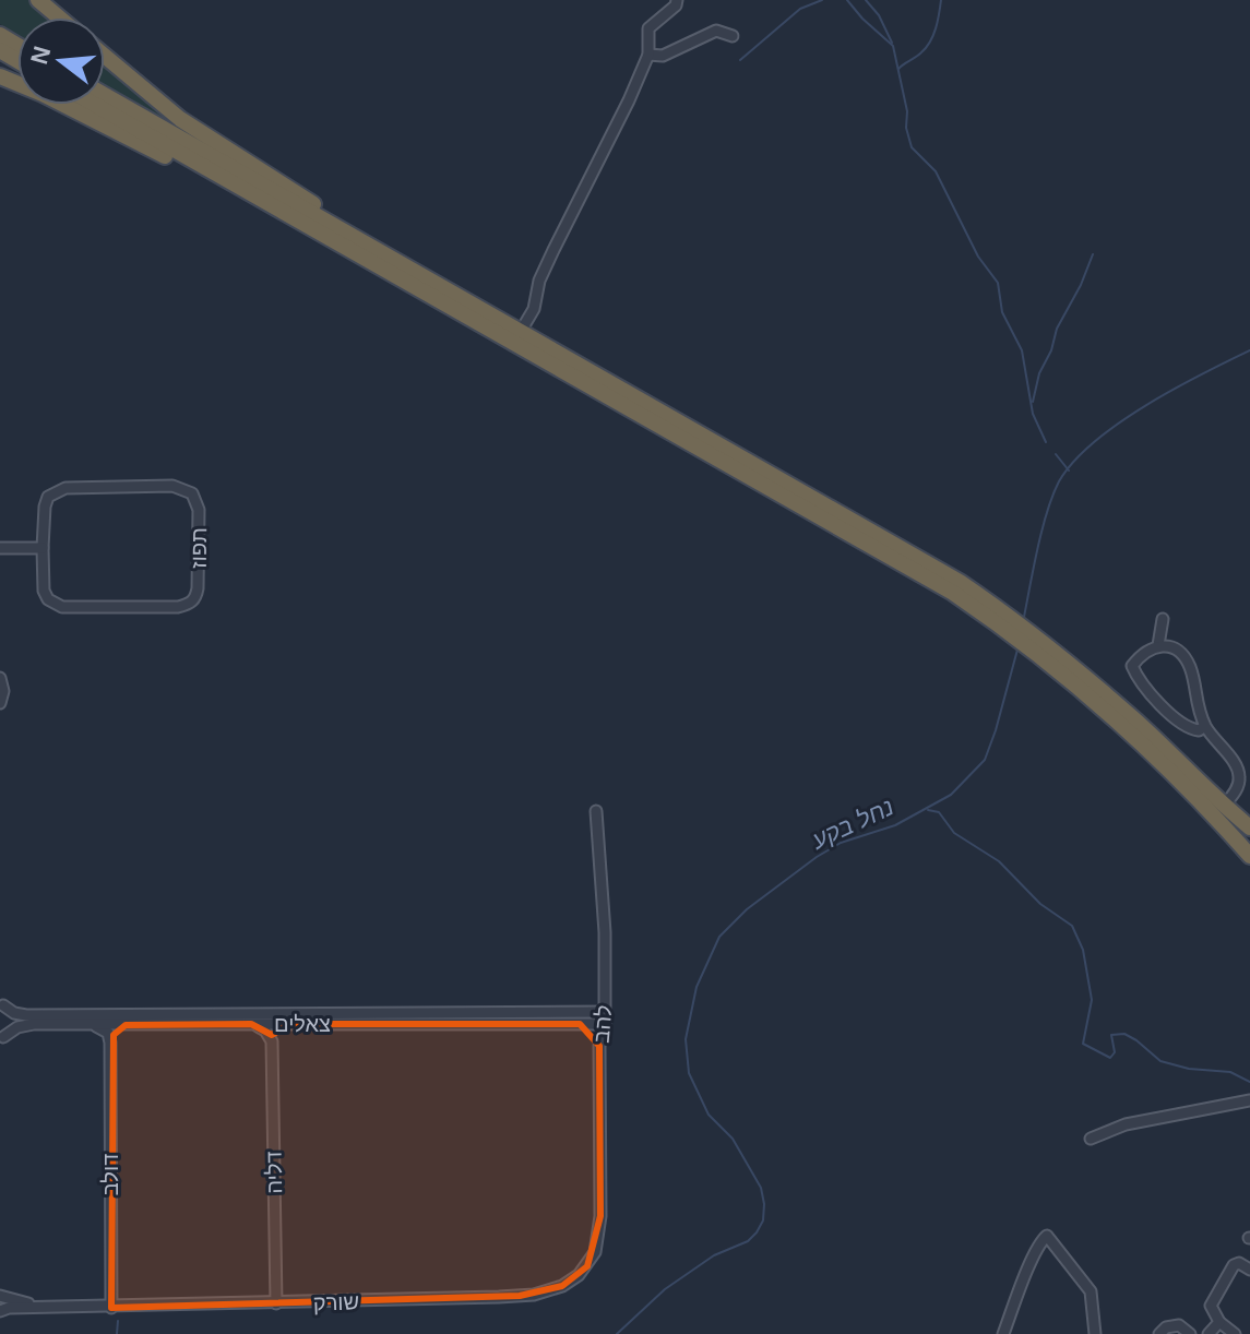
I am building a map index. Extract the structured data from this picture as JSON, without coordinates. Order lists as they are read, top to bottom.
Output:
{
  "streets": {
    "street": [
      "תפוז",
      "צאלים",
      "להב",
      "דליה",
      "דולב",
      "שורק"
    ]
  },
  "crossings": [
    ["צאלים", "להב"],
    ["להב", "שורק"],
    ["דליה", "שורק"],
    ["דולב", "שורק"]
  ],
  "water": ["נחל בקע"],
  "north": "left"
}
